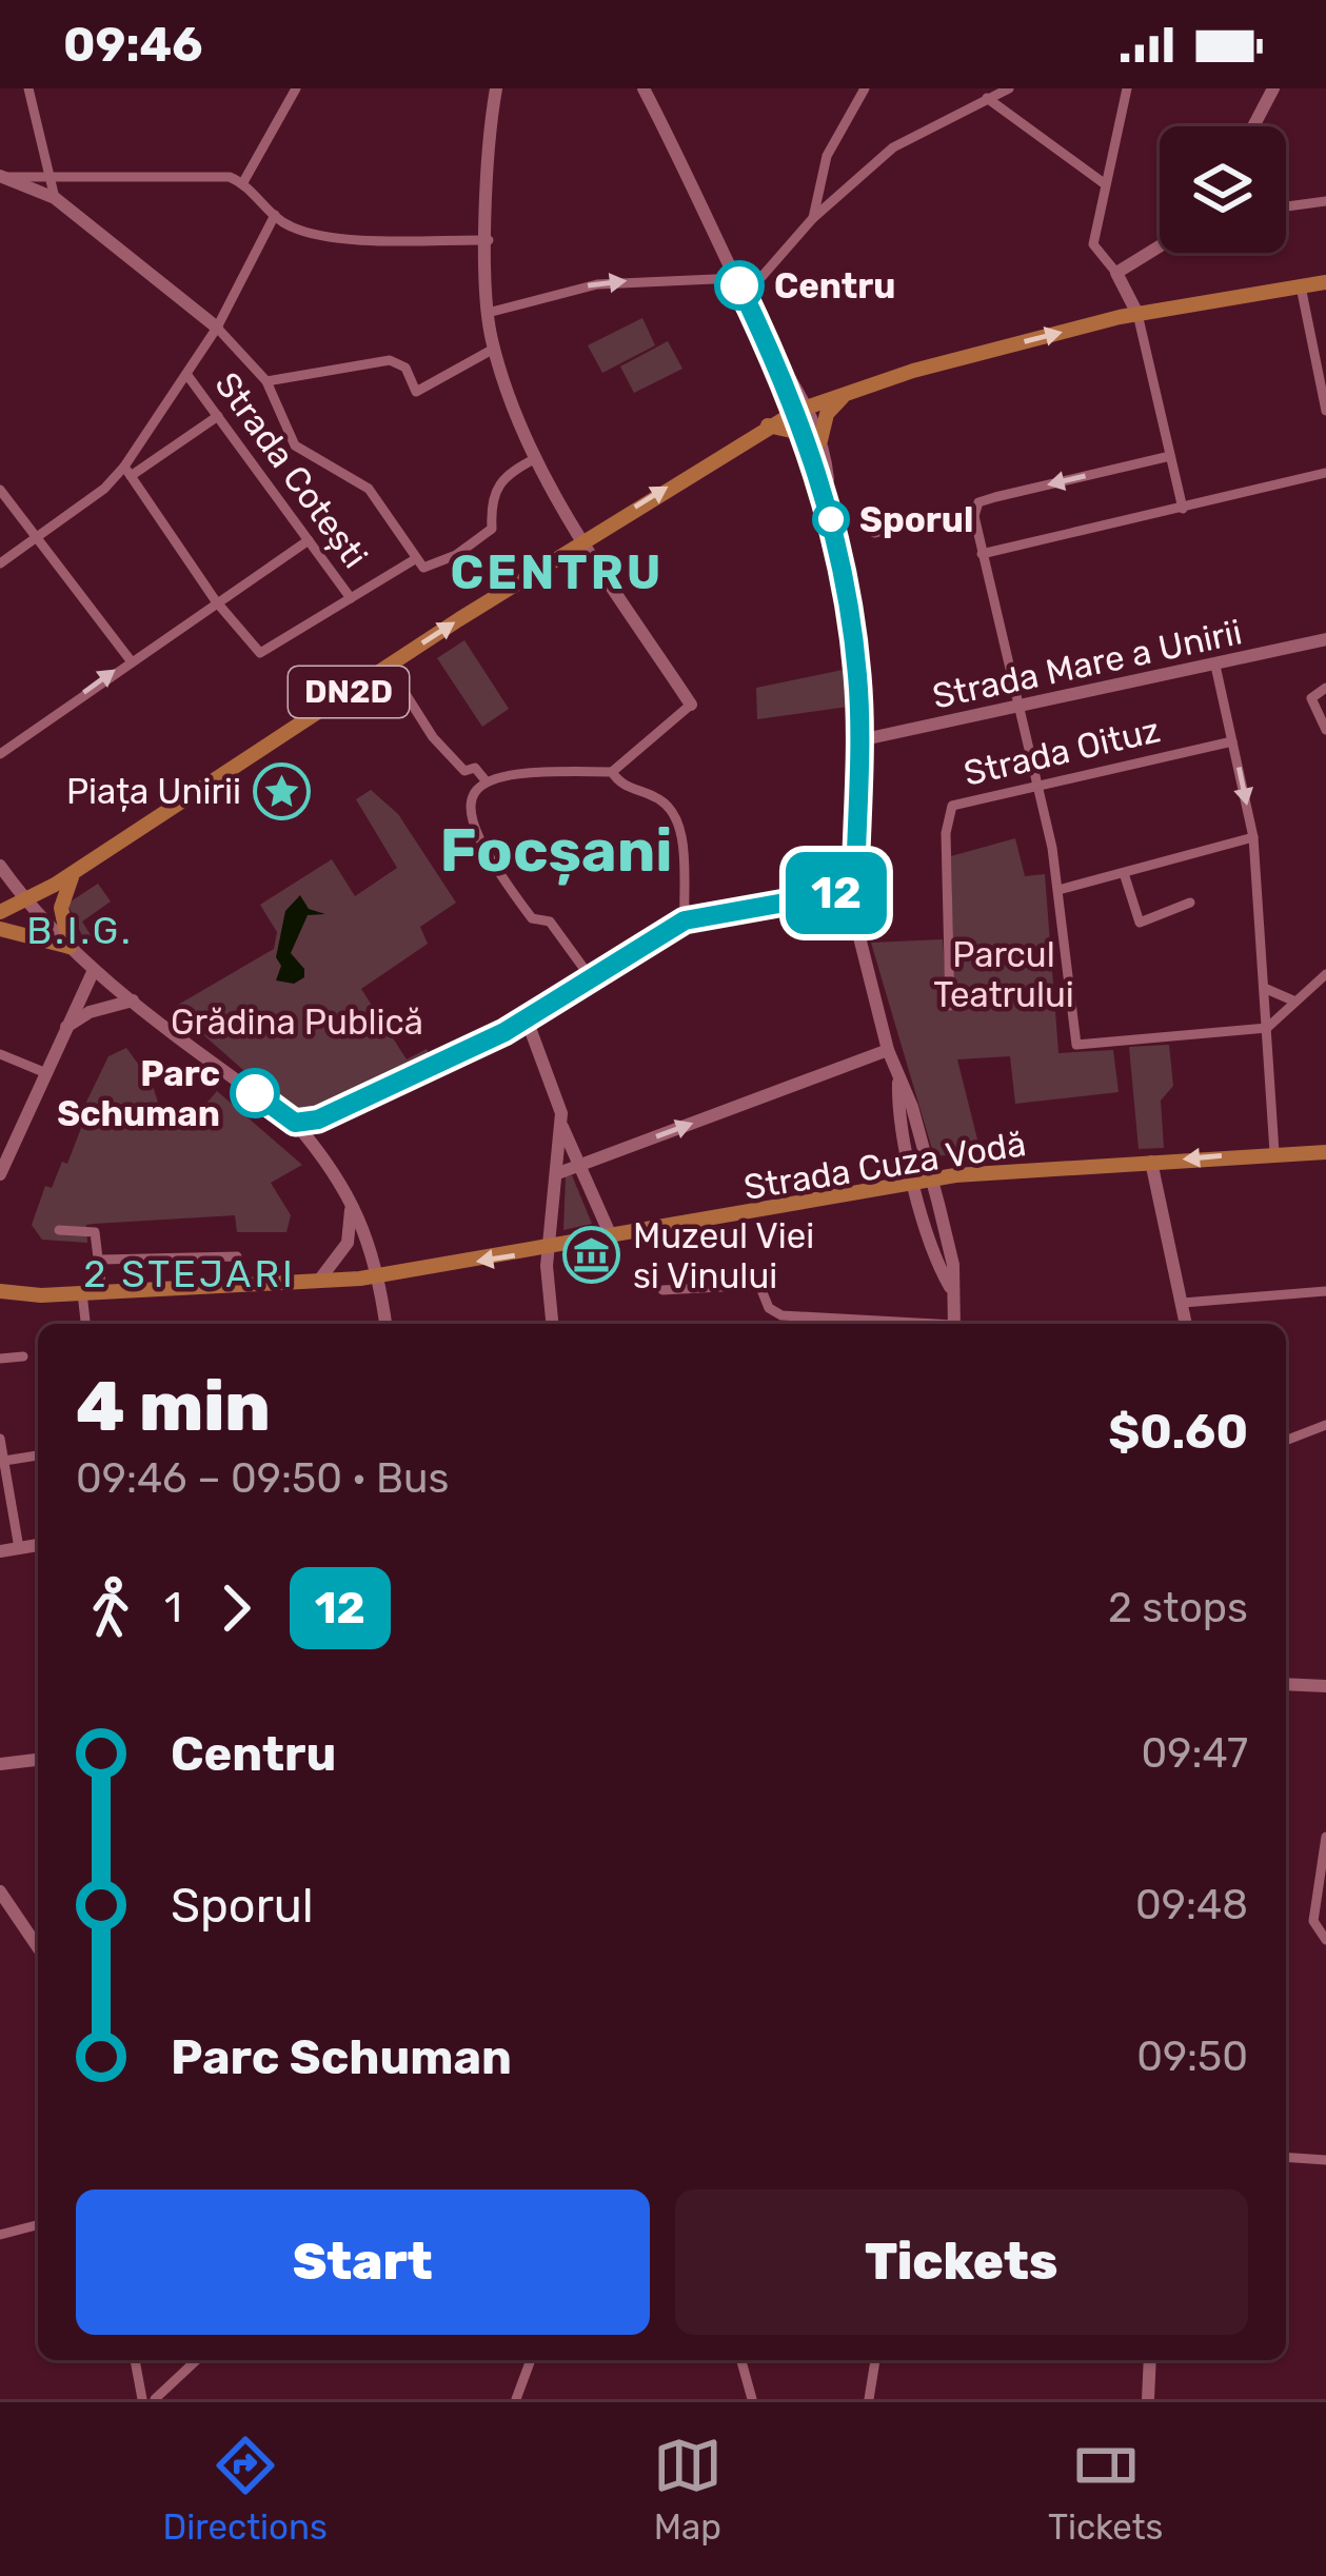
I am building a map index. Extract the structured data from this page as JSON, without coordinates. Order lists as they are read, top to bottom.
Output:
{
  "streets": {
    "main road": [
      "Strada Cotești",
      "Strada Mare a Unirii",
      "DN2D",
      "Strada Cuza Vodă"
    ],
    "street": ["Strada Oituz"]
  },
  "districts": [
    "CENTRU",
    "Focșani",
    "B.I.G.",
    "2 STEJARI"
  ],
  "parks": ["Parcul Teatrului", "Grădina Publică"],
  "places": {
    "other": ["Centru", "Sporul", "Parc Schuman"],
    "place": ["Piața Unirii"],
    "museum": ["Muzeul Viei si Vinului"]
  },
  "lines": ["bus line 12"],
  "page": {
    "status": "09:46",
    "on_map": "12",
    "heading": ["4 min", "09:46 – 09:50 · Bus", "$0.60"],
    "legs": ["1", "12", "2 stops"],
    "list": [
      {
        "name": "Centru",
        "value": "09:47"
      },
      {
        "name": "Sporul",
        "value": "09:48"
      },
      {
        "name": "Parc Schuman",
        "value": "09:50"
      }
    ],
    "buttons": ["Start", "Tickets"],
    "tabs": ["Directions", "Map", "Tickets"]
  }
}
